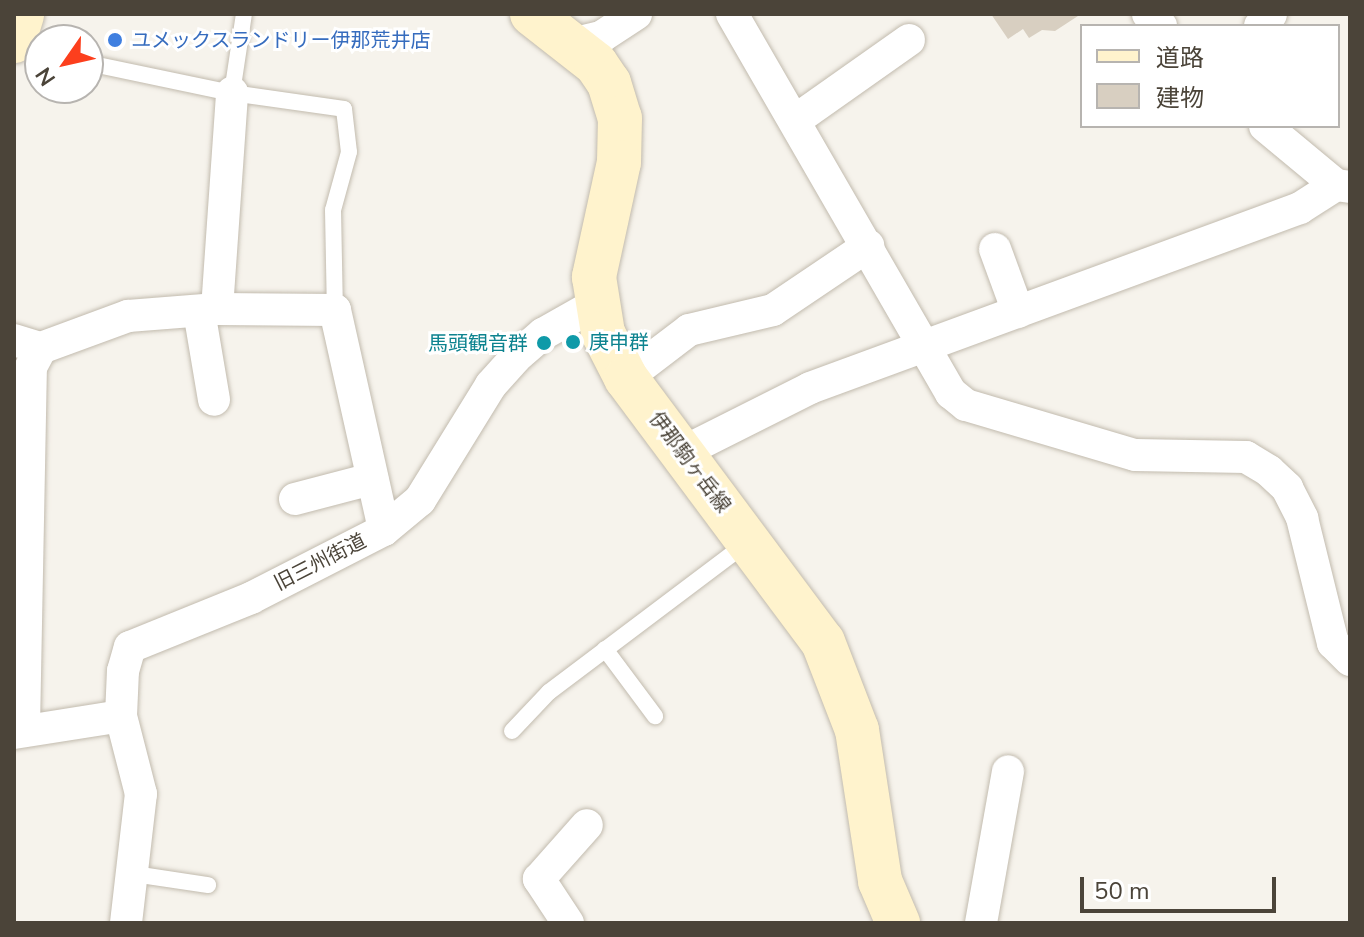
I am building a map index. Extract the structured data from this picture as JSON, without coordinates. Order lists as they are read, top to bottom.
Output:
{
  "streets": {
    "main road": ["伊那駒ヶ岳線"],
    "street": ["旧三州街道"]
  },
  "crossings": [
    ["伊那駒ヶ岳線", "旧三州街道"]
  ],
  "places": ["ユメックスランドリー伊那荒井店", "庚申群", "馬頭観音群"],
  "legend": ["道路", "建物"],
  "scale_bar": "50 m",
  "north": "bottom left"
}
